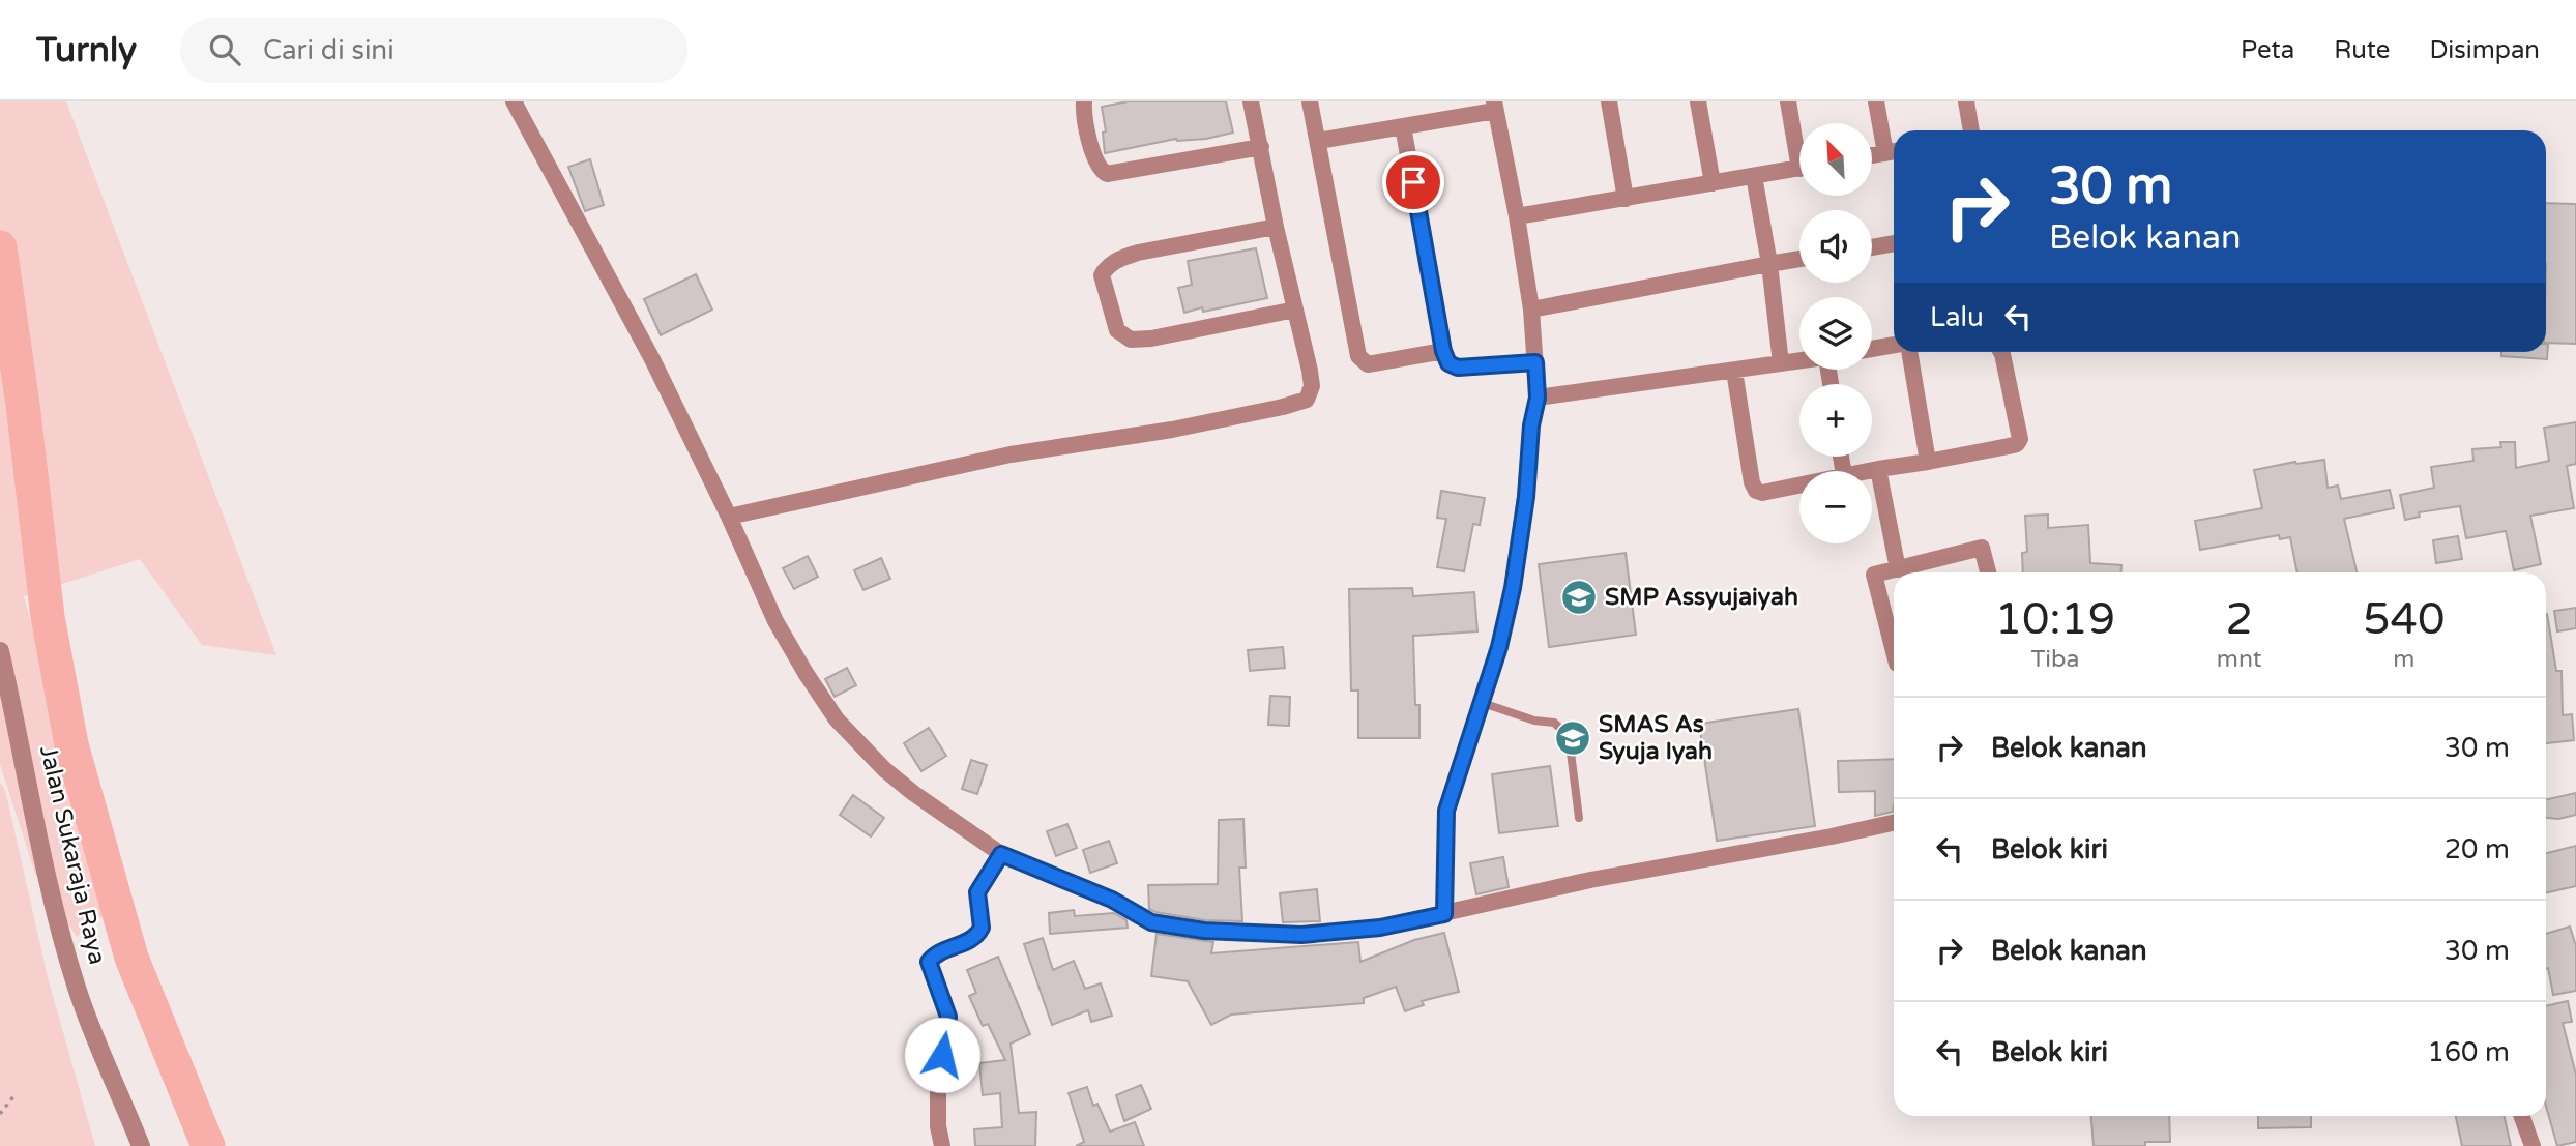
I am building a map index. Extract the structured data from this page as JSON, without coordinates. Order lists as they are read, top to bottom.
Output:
{
  "streets": {
    "street": ["Jalan Sukaraja Raya"]
  },
  "places": {
    "school or university": ["SMP Assyujaiyah", "SMAS As Syuja Iyah"]
  },
  "north": "top left",
  "page": {
    "header": "Turnly",
    "search": "Cari di sini",
    "nav": ["Peta", "Rute", "Disimpan"],
    "map_buttons": ["+", "−"],
    "turn": ["30 m", "Belok kanan"],
    "then": "Lalu",
    "eta": [
      "10:19",
      "Tiba",
      "2",
      "mnt",
      "540",
      "m"
    ],
    "list": [
      {
        "name": "Belok kanan",
        "value": "30 m"
      },
      {
        "name": "Belok kiri",
        "value": "20 m"
      },
      {
        "name": "Belok kanan",
        "value": "30 m"
      },
      {
        "name": "Belok kiri",
        "value": "160 m"
      }
    ]
  }
}
